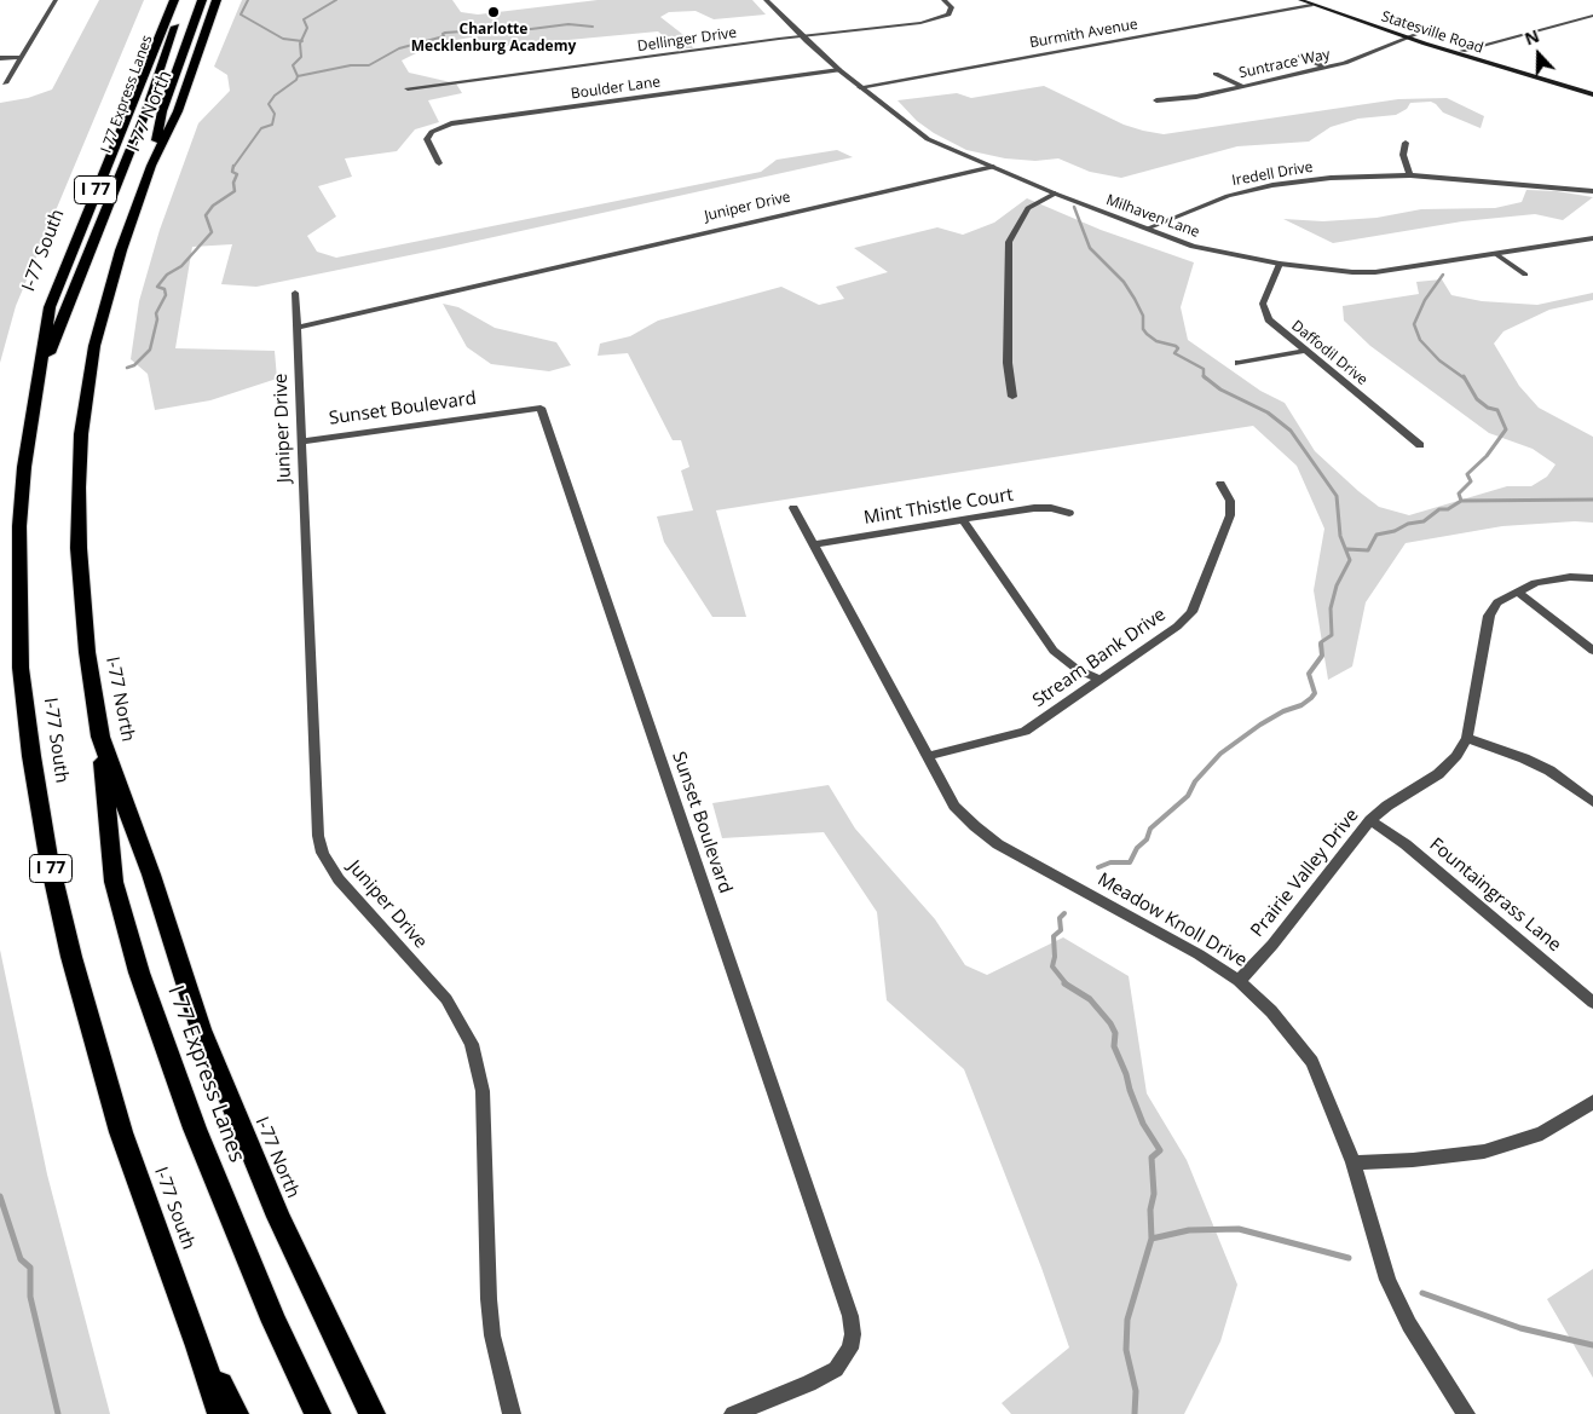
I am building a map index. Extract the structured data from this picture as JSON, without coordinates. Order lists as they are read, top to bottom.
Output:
{
  "streets": {
    "highway": [
      "I 77 Express Lanes",
      "I-77 North",
      "I 77",
      "I-77 South"
    ],
    "main road": ["Statesville Road"],
    "street": [
      "Burmith Avenue",
      "Dellinger Drive",
      "Suntrace Way",
      "Boulder Lane",
      "Iredell Drive",
      "Juniper Drive",
      "Milhaven Lane",
      "Daffodil Drive",
      "Sunset Boulevard",
      "Mint Thistle Court",
      "Stream Bank Drive",
      "Prairie Valley Drive",
      "Fountaingrass Lane",
      "Meadow Knoll Drive"
    ]
  },
  "crossings": [
    ["Statesville Road", "Burmith Avenue"],
    ["Statesville Road", "Suntrace Way"],
    ["Burmith Avenue", "Milhaven Lane"],
    ["Dellinger Drive", "Milhaven Lane"],
    ["Boulder Lane", "Milhaven Lane"],
    ["I 77 Express Lanes", "I-77 North"],
    ["I 77 Express Lanes", "I-77 South"],
    ["I-77 North", "I 77"],
    ["Iredell Drive", "Milhaven Lane"],
    ["I 77", "I-77 South"],
    ["Juniper Drive", "Milhaven Lane"],
    ["Juniper Drive", "Sunset Boulevard"],
    ["Milhaven Lane", "Daffodil Drive"],
    ["Mint Thistle Court", "Meadow Knoll Drive"],
    ["Stream Bank Drive", "Meadow Knoll Drive"],
    ["Prairie Valley Drive", "Fountaingrass Lane"],
    ["Prairie Valley Drive", "Meadow Knoll Drive"]
  ],
  "places": ["Charlotte Mecklenburg Academy"],
  "north": "top"
}
